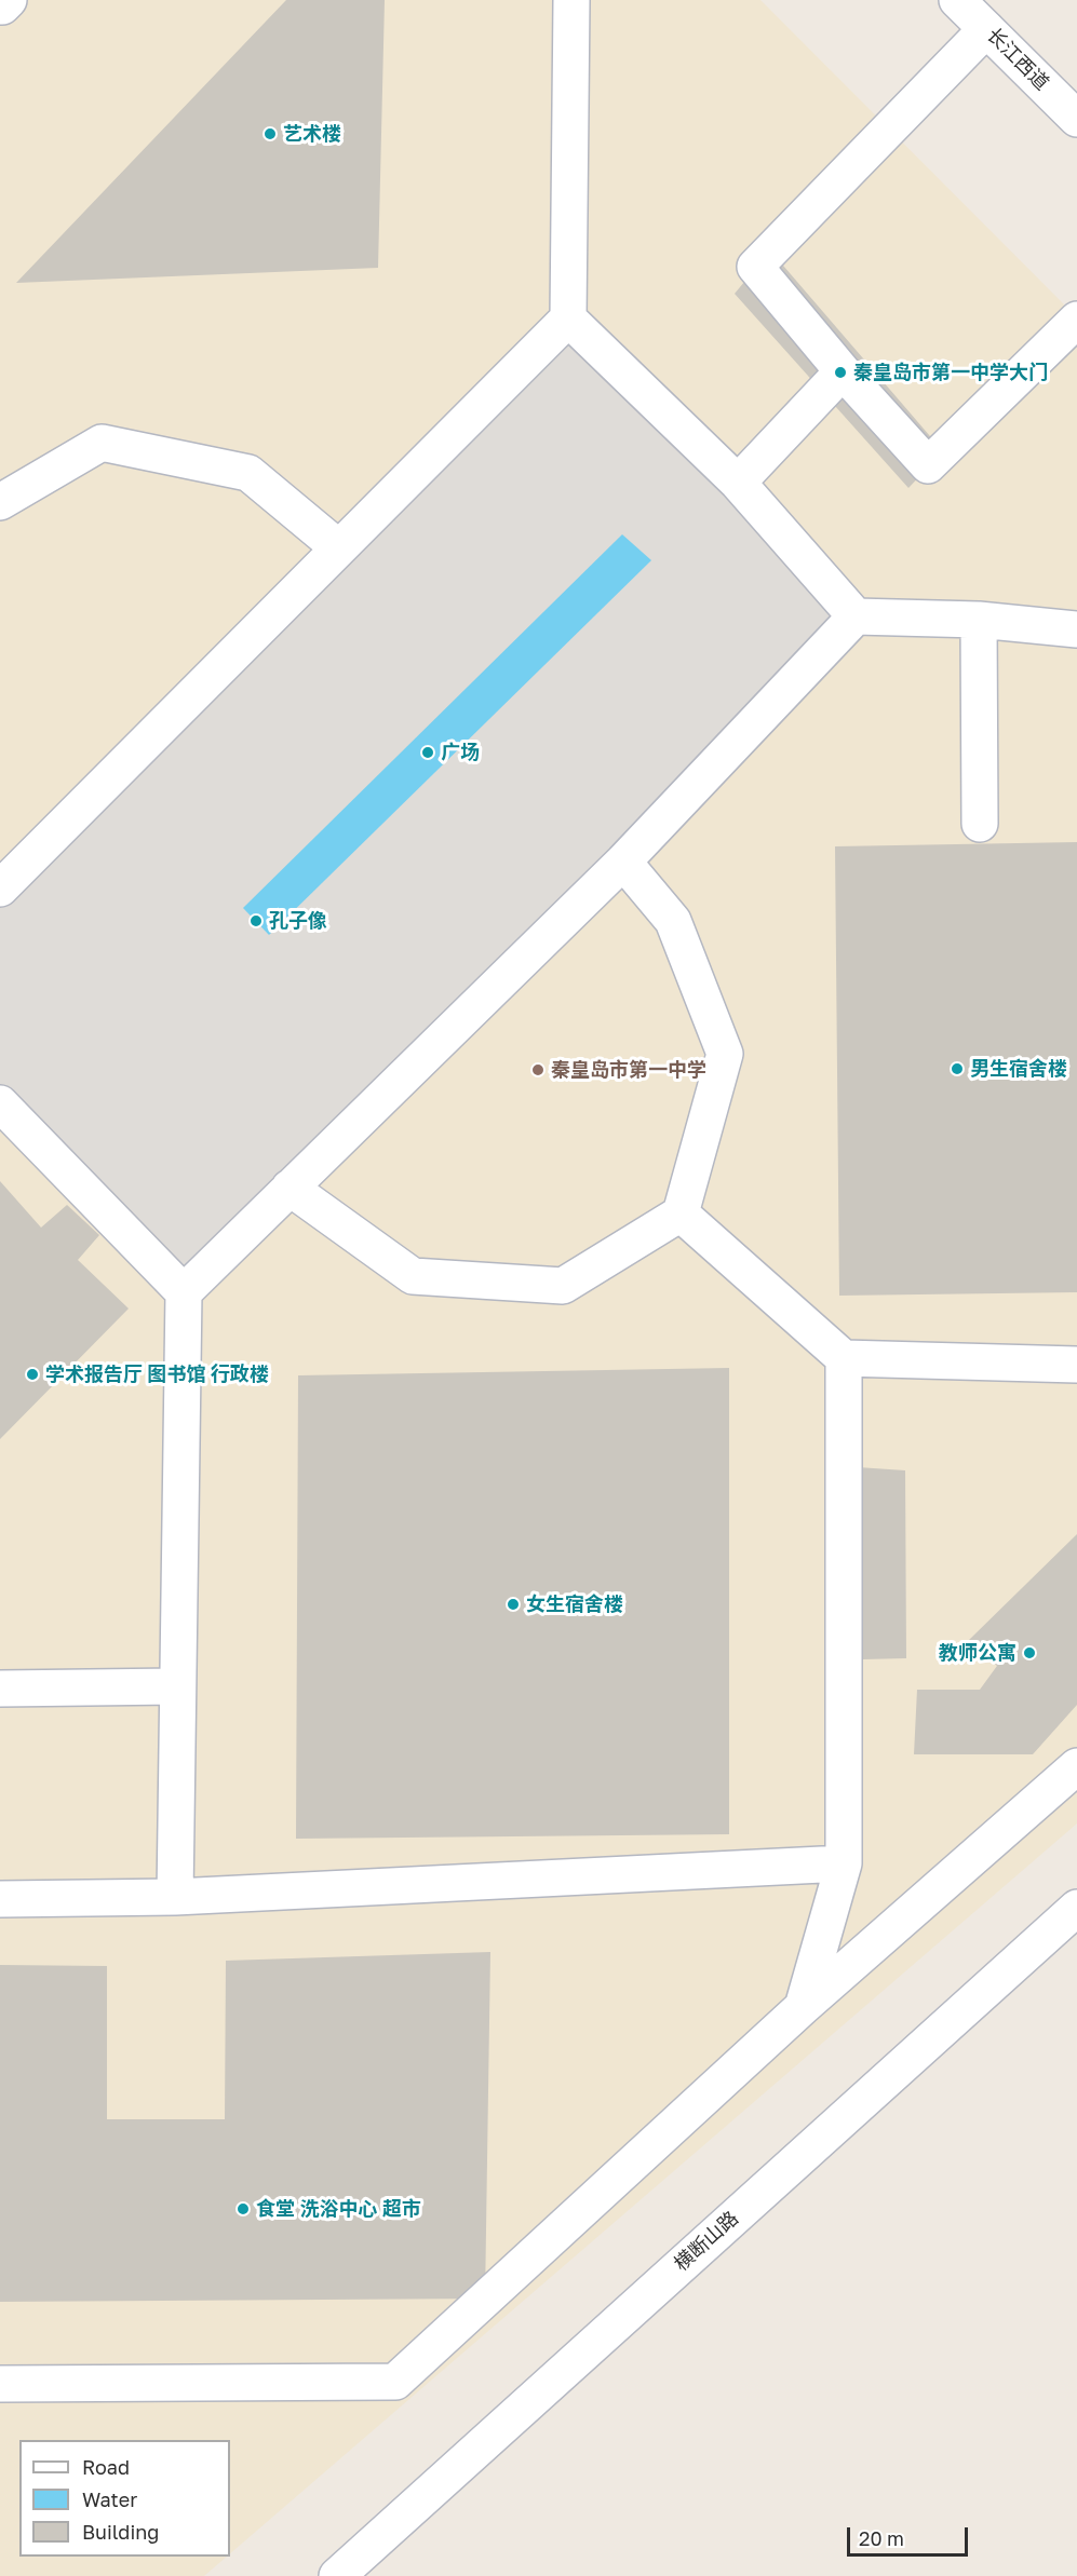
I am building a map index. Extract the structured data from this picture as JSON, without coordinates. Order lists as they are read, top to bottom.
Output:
{
  "streets": {
    "street": ["长江西道", "横断山路"]
  },
  "places": [
    "艺术楼",
    "秦皇岛市第一中学大门",
    "广场",
    "孔子像",
    "男生宿舍楼",
    "秦皇岛市第一中学",
    "学术报告厅 图书馆 行政楼",
    "女生宿舍楼",
    "教师公寓",
    "食堂 洗浴中心 超市"
  ],
  "legend": ["Road", "Water", "Building"],
  "scale_bar": "20 m"
}
